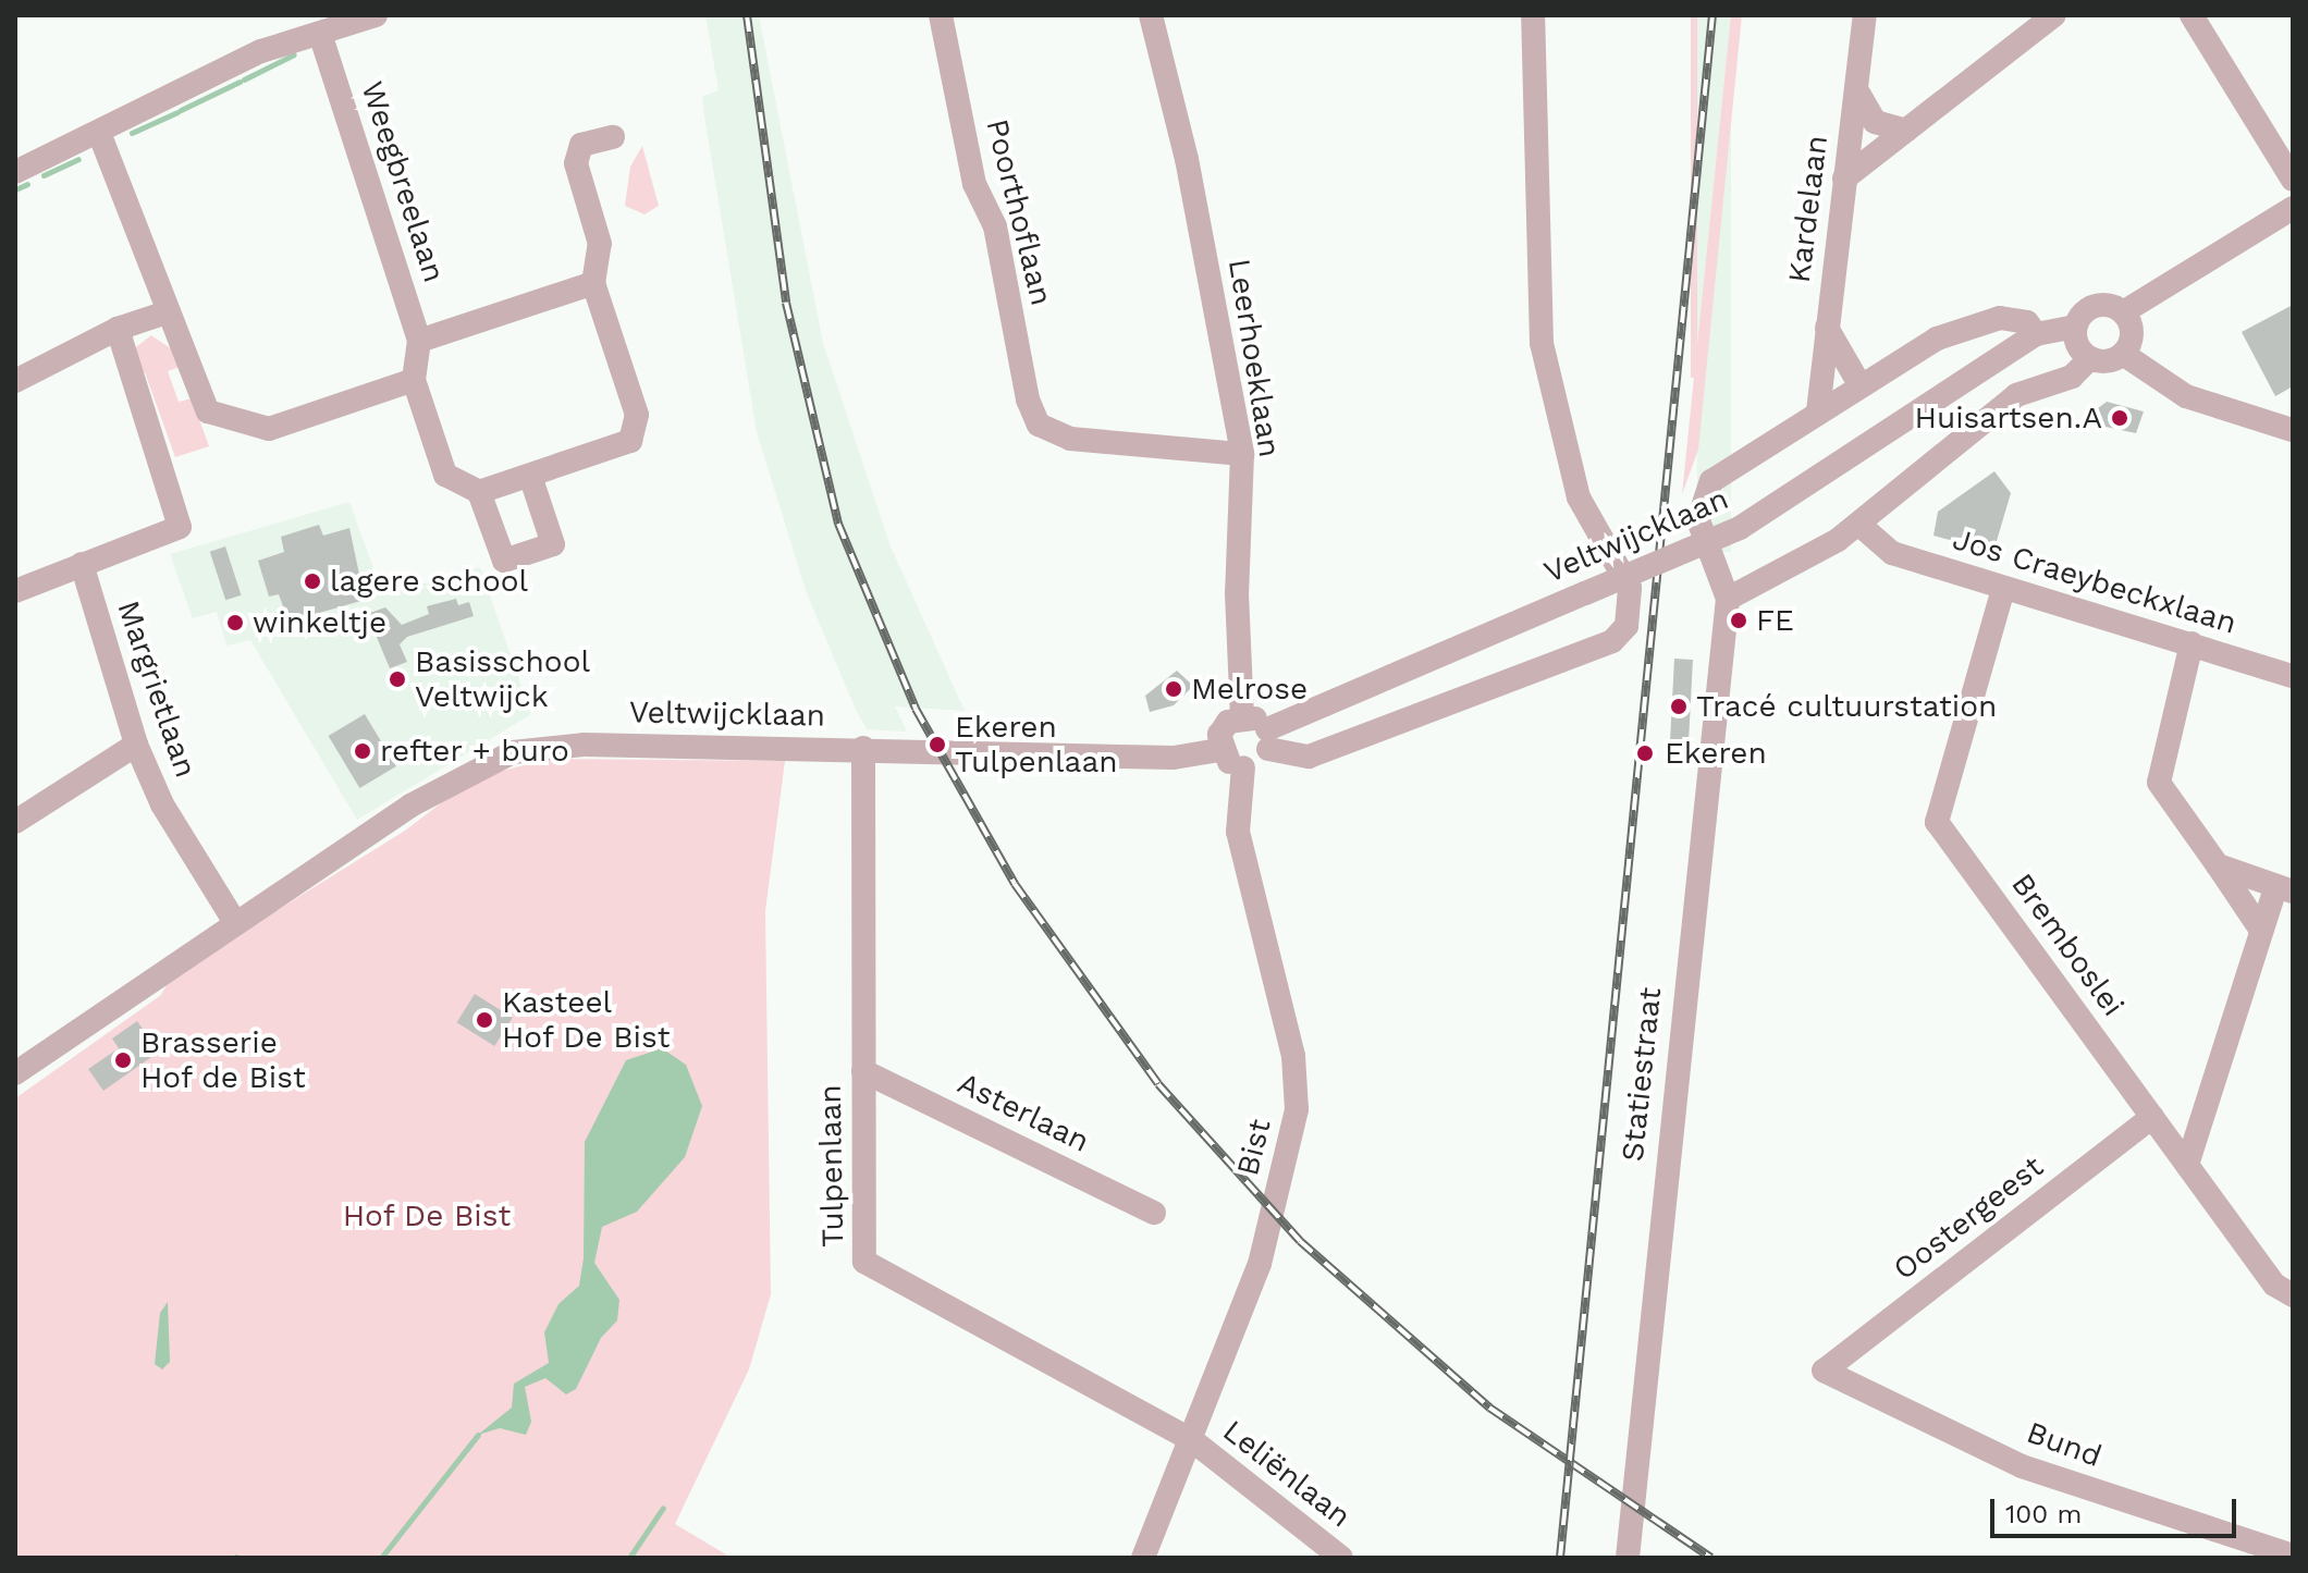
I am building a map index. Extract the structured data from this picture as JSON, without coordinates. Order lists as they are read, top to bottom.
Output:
{
  "streets": {
    "street": [
      "Weegbreelaan",
      "Kardelaan",
      "Poorthoflaan",
      "Leerhoeklaan",
      "Veltwijcklaan",
      "Jos Craeybeckxlaan",
      "Margrietlaan",
      "Bremboslei",
      "Statiestraat",
      "Asterlaan",
      "Bist",
      "Tulpenlaan",
      "Oostergeest",
      "Bund",
      "Leliënlaan"
    ]
  },
  "crossings": [
    ["Poorthoflaan", "Leerhoeklaan"],
    ["Leerhoeklaan", "Veltwijcklaan"],
    ["Leerhoeklaan", "Bist"],
    ["Veltwijcklaan", "Jos Craeybeckxlaan"],
    ["Veltwijcklaan", "Margrietlaan"],
    ["Veltwijcklaan", "Statiestraat"],
    ["Veltwijcklaan", "Bist"],
    ["Veltwijcklaan", "Tulpenlaan"],
    ["Jos Craeybeckxlaan", "Bremboslei"],
    ["Bremboslei", "Oostergeest"],
    ["Asterlaan", "Tulpenlaan"],
    ["Bist", "Tulpenlaan"],
    ["Bist", "Leliënlaan"],
    ["Tulpenlaan", "Leliënlaan"],
    ["Oostergeest", "Bund"]
  ],
  "parks": ["Hof De Bist"],
  "places": [
    "Huisartsen.A",
    "lagere school",
    "FE",
    "winkeltje",
    "Basisschool Veltwijck",
    "Melrose",
    "Tracé cultuurstation",
    "Ekeren Tulpenlaan",
    "refter + buro",
    "Ekeren",
    "Kasteel Hof De Bist",
    "Brasserie Hof de Bist"
  ],
  "scale_bar": "100 m"
}
